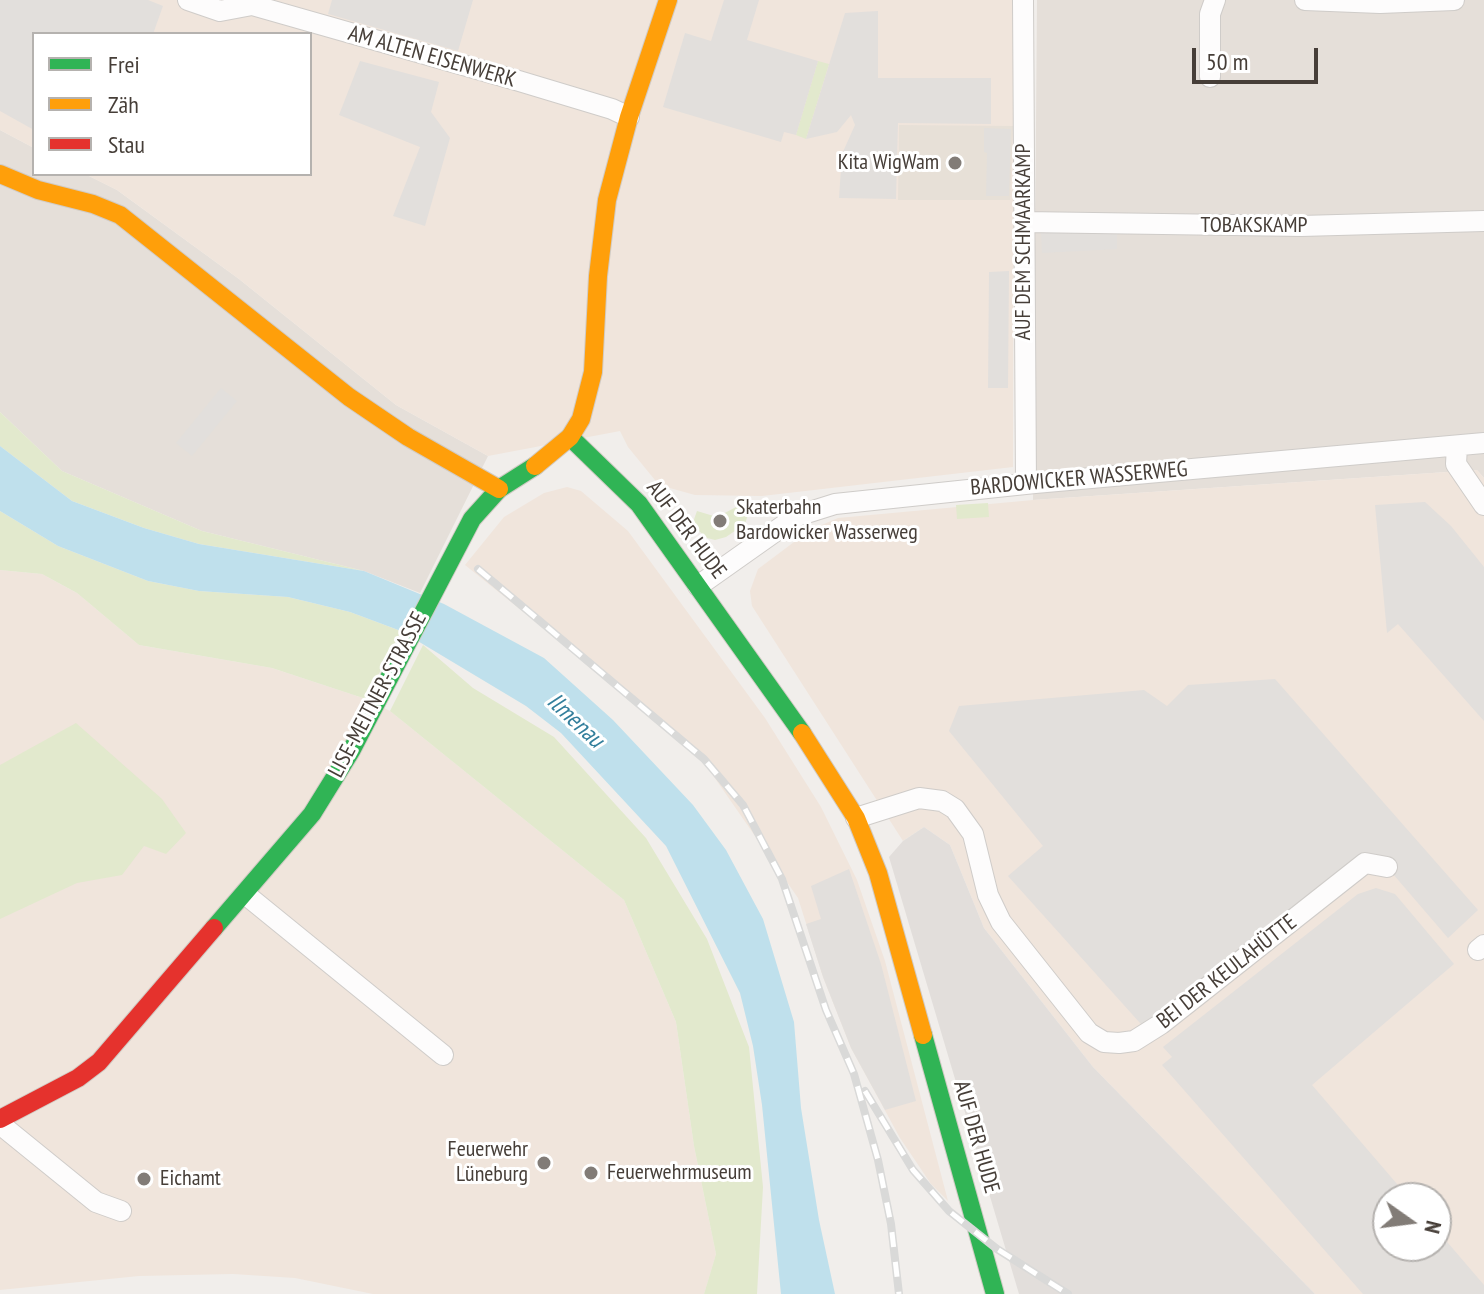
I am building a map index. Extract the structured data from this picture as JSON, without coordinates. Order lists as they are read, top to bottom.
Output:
{
  "streets": {
    "street": [
      "AM ALTEN EISENWERK",
      "TOBAKSKAMP",
      "AUF DEM SCHMAARKAMP",
      "BARDOWICKER WASSERWEG",
      "AUF DER HUDE",
      "LISE-MEITNER-STRASSE",
      "BEI DER KEULAHÜTTE"
    ]
  },
  "crossings": [
    ["TOBAKSKAMP", "AUF DEM SCHMAARKAMP"],
    ["AUF DEM SCHMAARKAMP", "BARDOWICKER WASSERWEG"],
    ["BARDOWICKER WASSERWEG", "AUF DER HUDE"],
    ["AUF DER HUDE", "BEI DER KEULAHÜTTE"]
  ],
  "water": ["Ilmenau"],
  "places": [
    "Kita WigWam",
    "Skaterbahn Bardowicker Wasserweg",
    "Feuerwehr Lüneburg",
    "Feuerwehrmuseum",
    "Eichamt"
  ],
  "legend": ["Frei", "Zäh", "Stau"],
  "scale_bar": "50 m",
  "north": "right"
}
